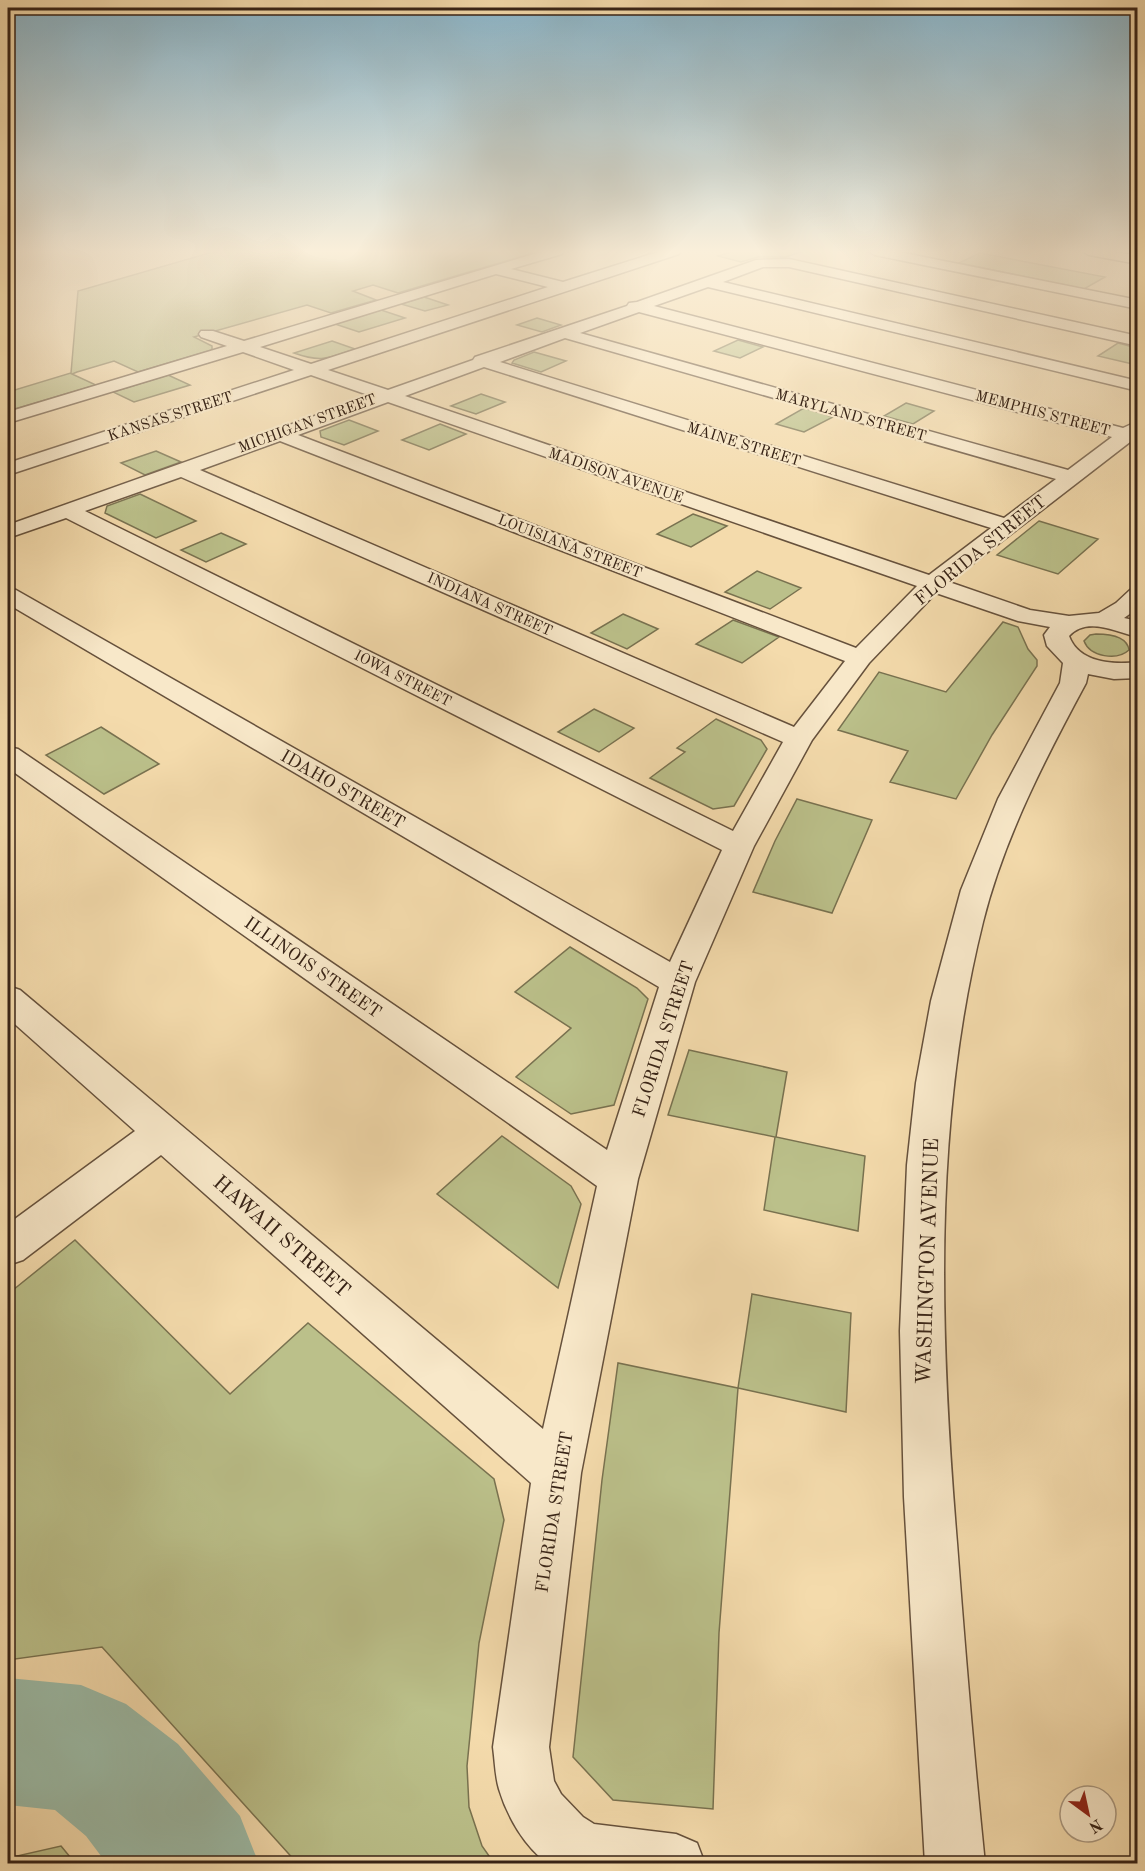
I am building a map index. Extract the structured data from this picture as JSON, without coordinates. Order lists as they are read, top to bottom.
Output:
{
  "streets": {
    "street": [
      "MEMPHIS STREET",
      "MARYLAND STREET",
      "KANSAS STREET",
      "MICHIGAN STREET",
      "MAINE STREET",
      "MADISON AVENUE",
      "LOUISIANA STREET",
      "FLORIDA STREET",
      "INDIANA STREET",
      "IOWA STREET",
      "IDAHO STREET",
      "ILLINOIS STREET",
      "HAWAII STREET",
      "WASHINGTON AVENUE"
    ]
  },
  "crossings": [
    ["MEMPHIS STREET", "FLORIDA STREET"],
    ["MARYLAND STREET", "FLORIDA STREET"],
    ["KANSAS STREET", "MADISON AVENUE"],
    ["MICHIGAN STREET", "MAINE STREET"],
    ["MICHIGAN STREET", "MADISON AVENUE"],
    ["MICHIGAN STREET", "LOUISIANA STREET"],
    ["MICHIGAN STREET", "INDIANA STREET"],
    ["MICHIGAN STREET", "IOWA STREET"],
    ["MAINE STREET", "FLORIDA STREET"],
    ["MADISON AVENUE", "FLORIDA STREET"],
    ["LOUISIANA STREET", "FLORIDA STREET"],
    ["FLORIDA STREET", "INDIANA STREET"],
    ["FLORIDA STREET", "IOWA STREET"],
    ["FLORIDA STREET", "IDAHO STREET"],
    ["FLORIDA STREET", "ILLINOIS STREET"],
    ["FLORIDA STREET", "HAWAII STREET"]
  ],
  "north": "bottom right"
}
